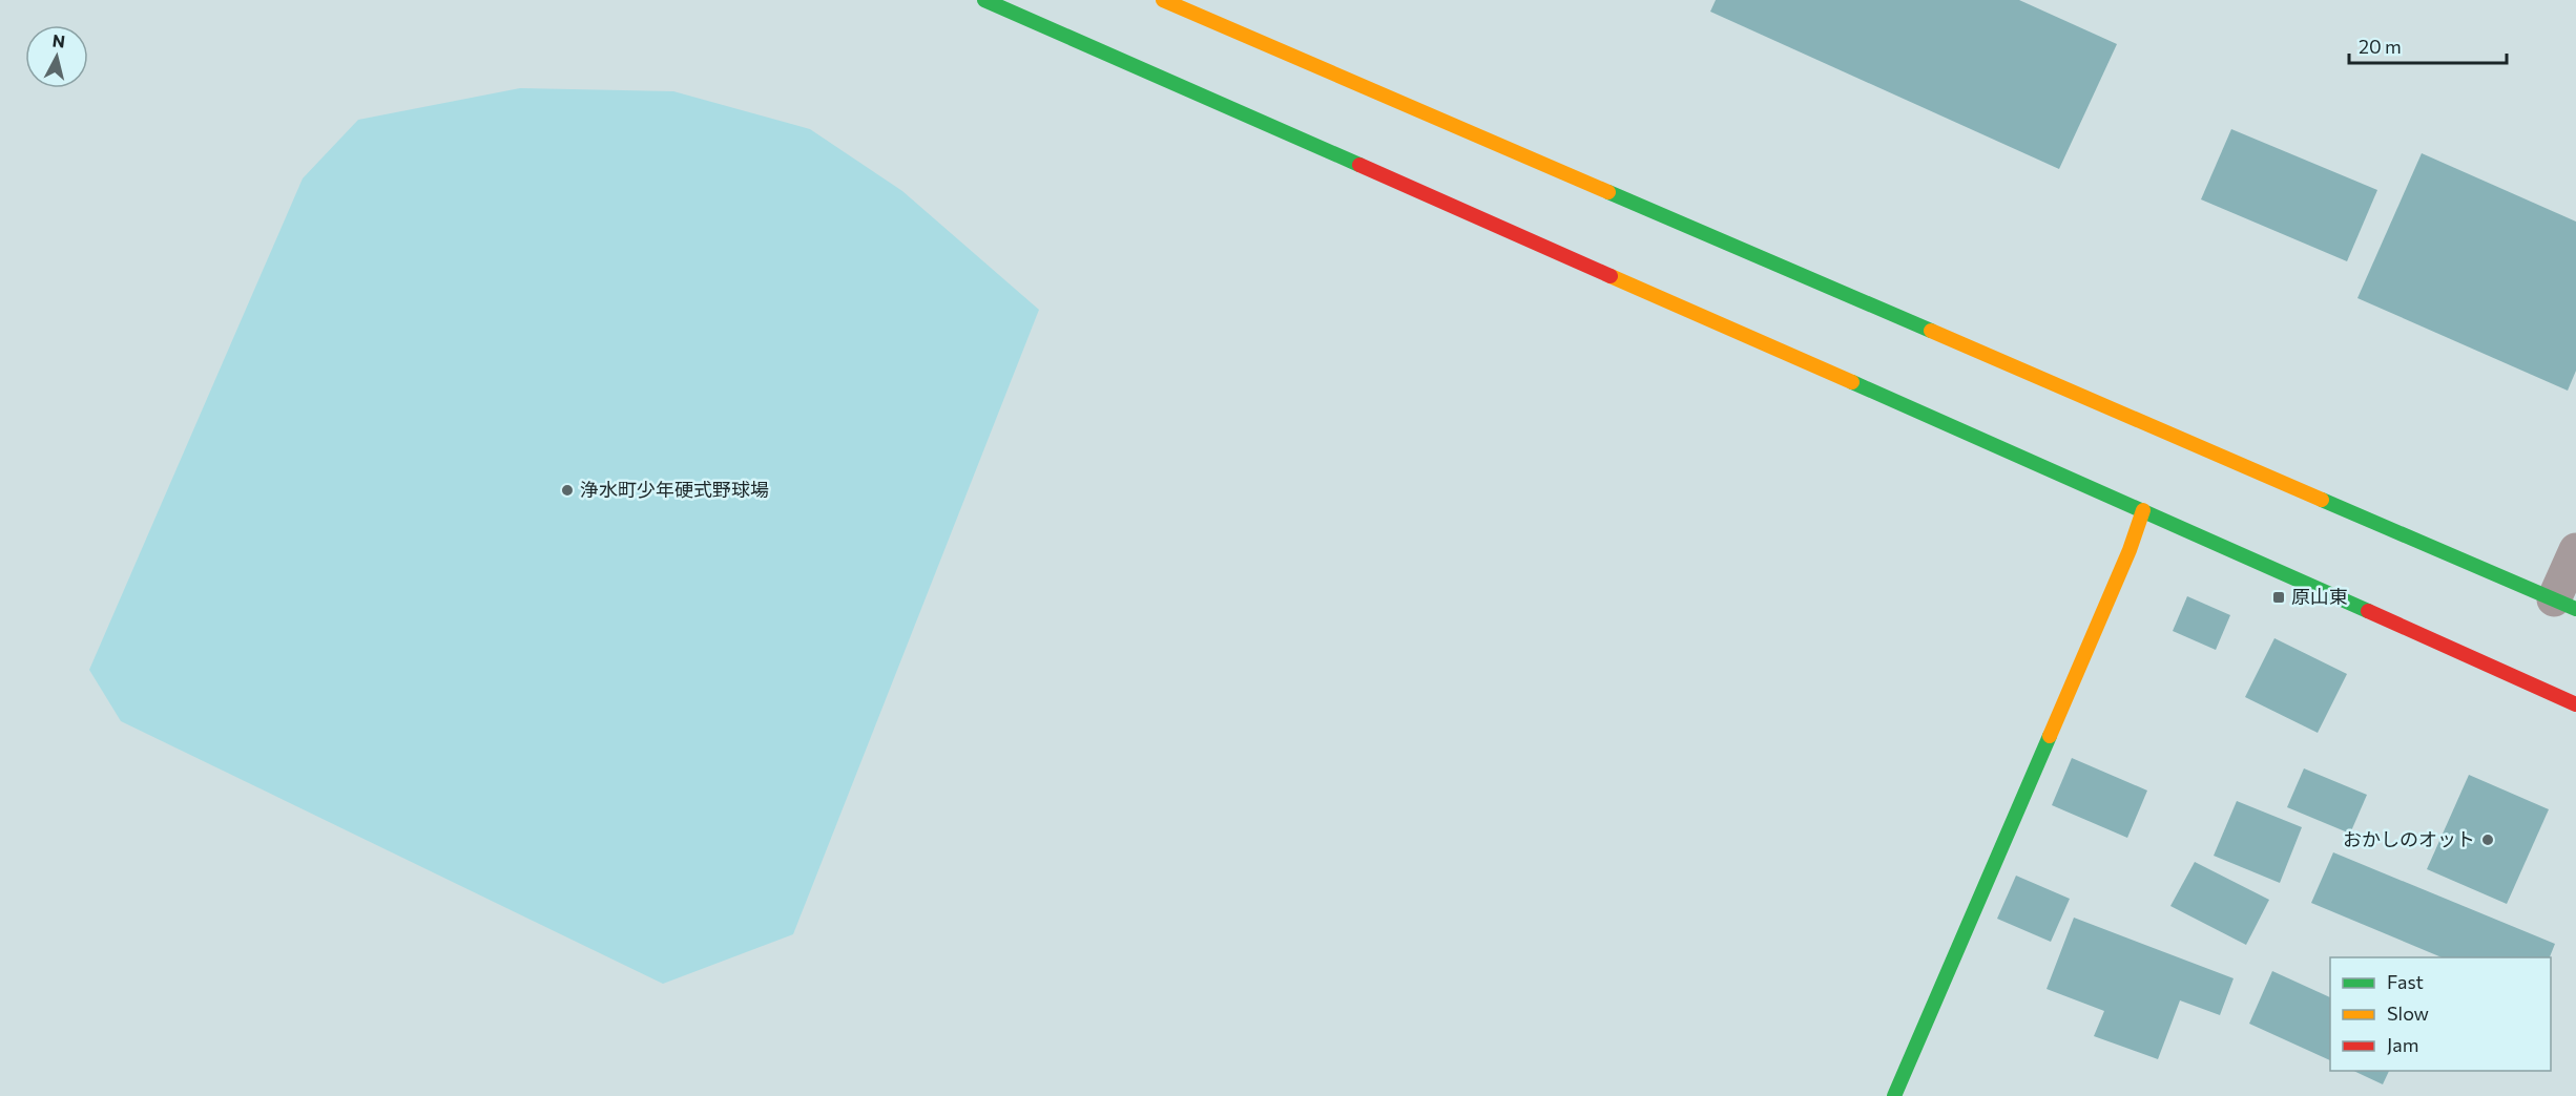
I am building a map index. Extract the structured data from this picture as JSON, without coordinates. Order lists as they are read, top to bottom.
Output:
{
  "places": {
    "other": ["浄水町少年硬式野球場", "おかしのオット"],
    "transit": ["原山東"]
  },
  "legend": ["Fast", "Slow", "Jam"],
  "scale_bar": "20 m",
  "north": "top"
}
